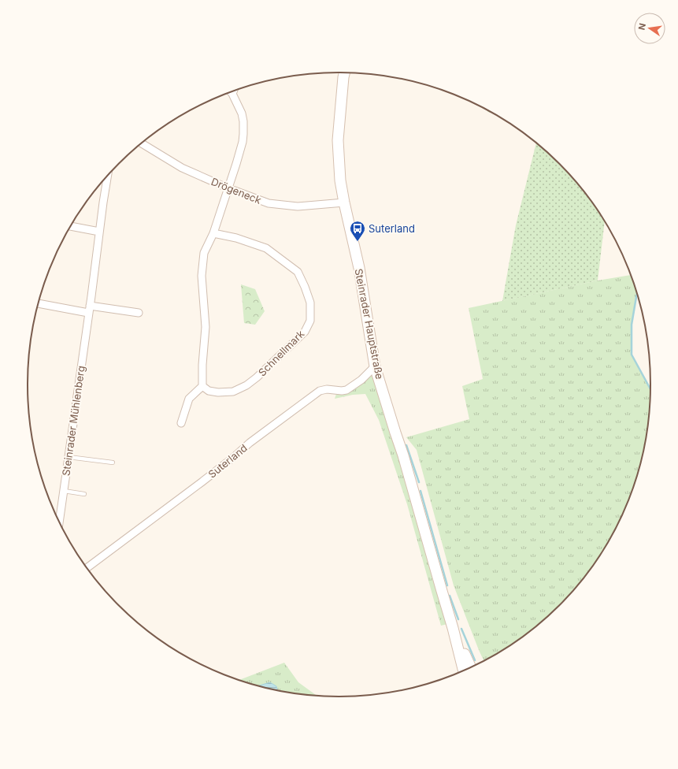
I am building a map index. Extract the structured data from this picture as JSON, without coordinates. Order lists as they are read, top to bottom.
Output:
{
  "streets": {
    "main road": ["Steinrader Hauptstraße"],
    "street": [
      "Drögeneck",
      "Schnellmark",
      "Steinrader Mühlenberg",
      "Suterland"
    ]
  },
  "crossings": [
    ["Drögeneck", "Steinrader Hauptstraße"],
    ["Steinrader Hauptstraße", "Suterland"]
  ],
  "places": {
    "bus stop": ["Suterland"]
  },
  "north": "left"
}
